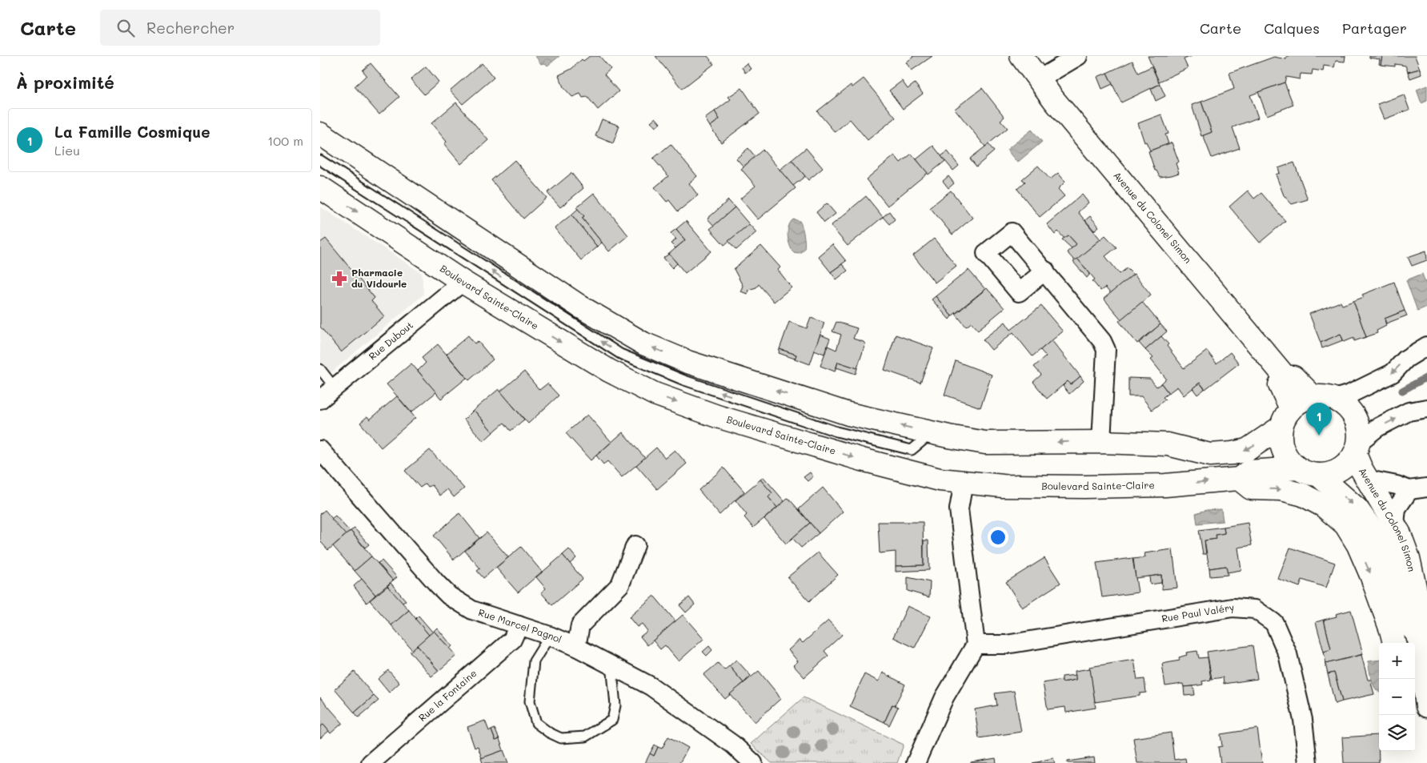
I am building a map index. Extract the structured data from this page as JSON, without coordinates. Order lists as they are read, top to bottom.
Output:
{
  "streets": {
    "main road": ["Avenue du Colonel Simon", "Boulevard Sainte-Claire"],
    "street": [
      "Rue Dubout",
      "Rue Paul Valéry",
      "Rue Marcel Pagnol",
      "Rue la Fontaine"
    ]
  },
  "crossings": [
    ["Avenue du Colonel Simon", "Boulevard Sainte-Claire"],
    ["Boulevard Sainte-Claire", "Rue Dubout"],
    ["Rue Marcel Pagnol", "Rue la Fontaine"]
  ],
  "places": {
    "pharmacy": ["Pharmacie du Vidourle"]
  },
  "page": {
    "header": "Carte",
    "search": "Rechercher",
    "nav": ["Carte", "Calques", "Partager"],
    "heading": "À proximité",
    "list": [
      {
        "mark": "1",
        "name": "La Famille Cosmique",
        "note": "Lieu",
        "value": "100 m"
      }
    ],
    "pins": "1",
    "map_buttons": ["+", "−"]
  }
}
